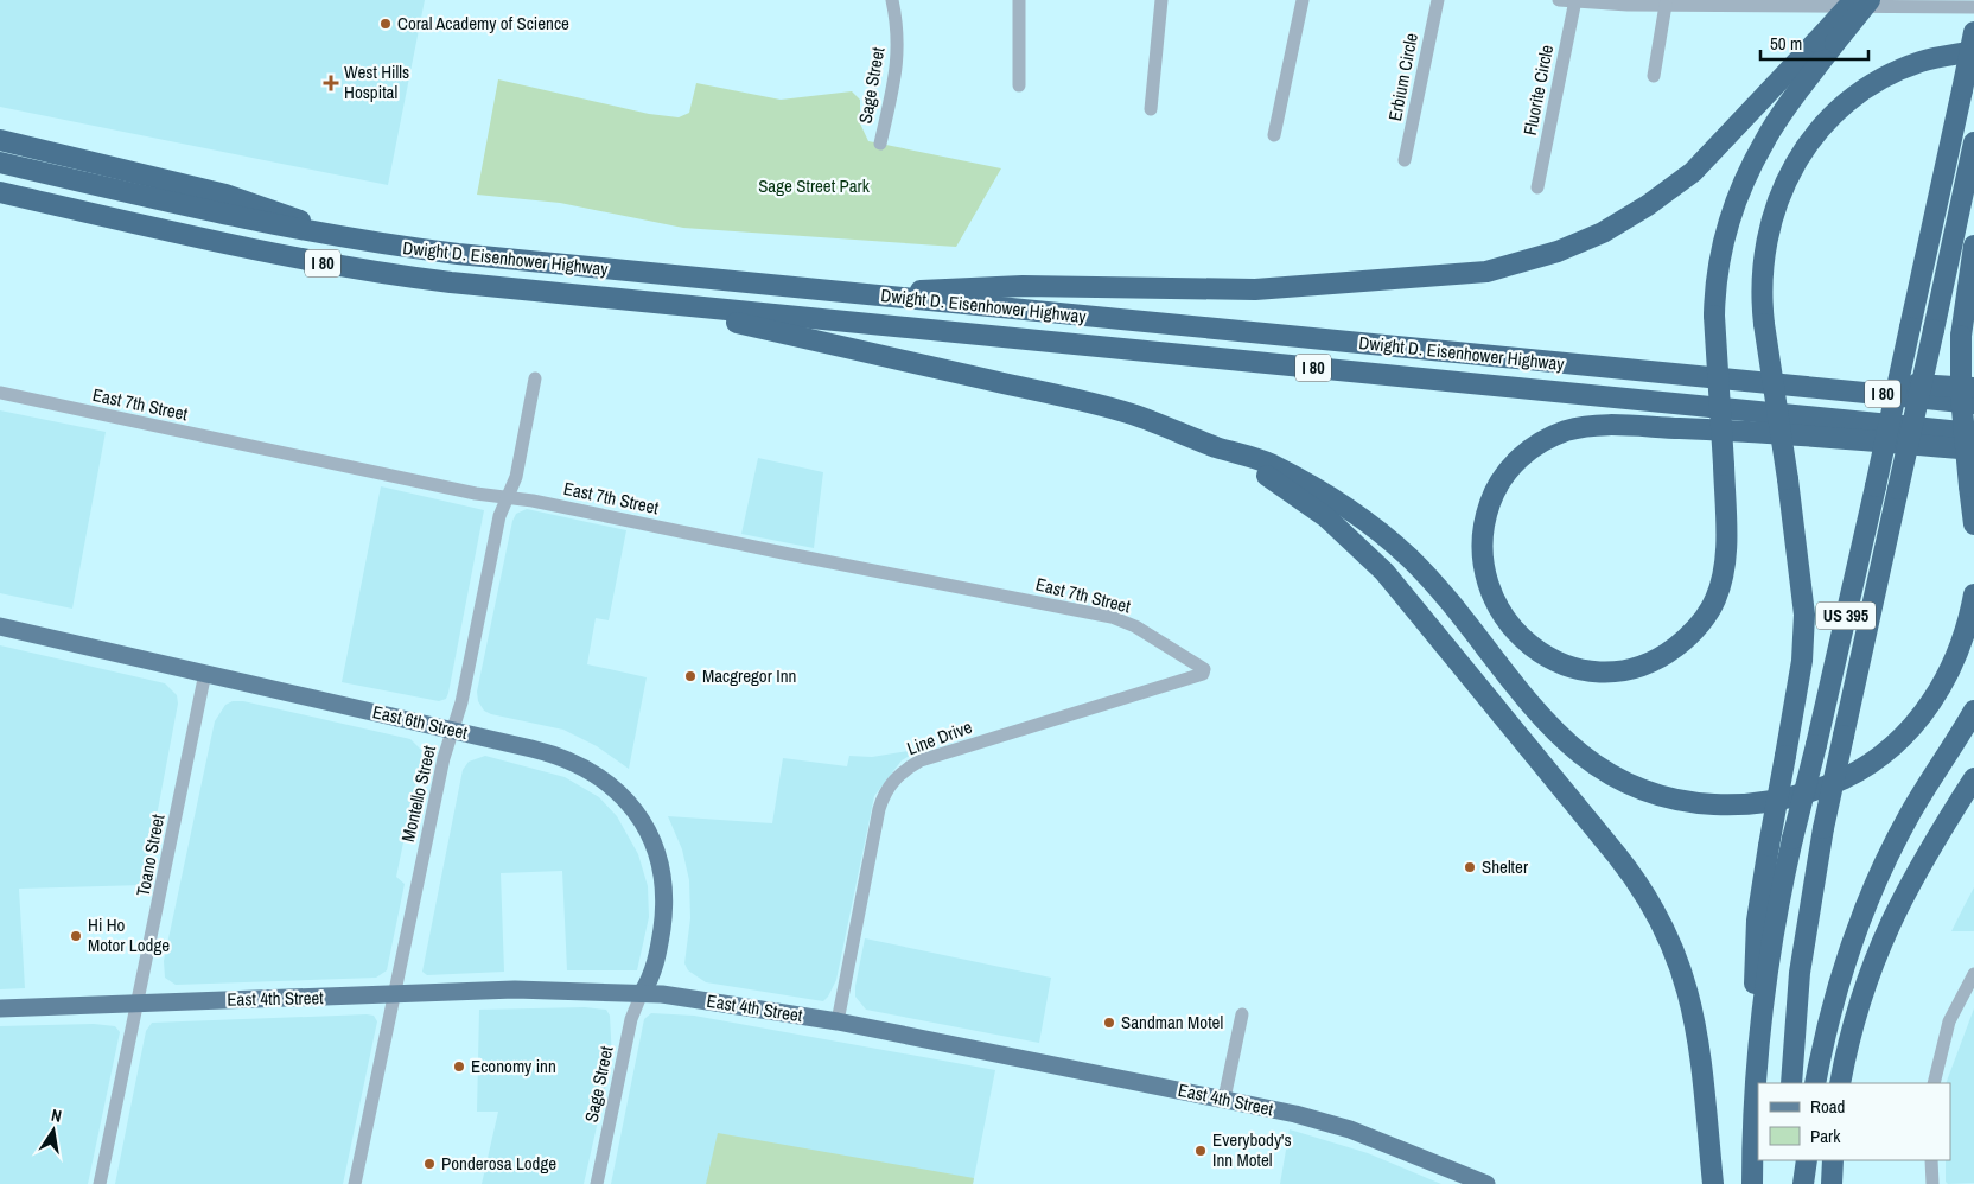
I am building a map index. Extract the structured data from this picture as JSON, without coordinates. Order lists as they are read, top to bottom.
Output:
{
  "streets": {
    "highway": ["Dwight D. Eisenhower Highway", "I 80", "US 395"],
    "main road": ["East 6th Street", "East 4th Street"],
    "street": [
      "Erbium Circle",
      "Sage Street",
      "Fluorite Circle",
      "East 7th Street",
      "Line Drive",
      "Montello Street",
      "Toano Street"
    ]
  },
  "crossings": [
    ["Sage Street", "East 6th Street"],
    ["Sage Street", "East 4th Street"],
    ["East 7th Street", "Line Drive"],
    ["East 7th Street", "Montello Street"],
    ["East 6th Street", "Montello Street"],
    ["East 6th Street", "Toano Street"],
    ["East 6th Street", "East 4th Street"],
    ["Line Drive", "East 4th Street"],
    ["Montello Street", "East 4th Street"],
    ["Toano Street", "East 4th Street"]
  ],
  "parks": ["Sage Street Park"],
  "places": {
    "other": [
      "Coral Academy of Science",
      "Macgregor Inn",
      "Shelter",
      "Hi Ho Motor Lodge",
      "Sandman Motel",
      "Economy inn",
      "Everybody's Inn Motel",
      "Ponderosa Lodge"
    ],
    "health": ["West Hills Hospital"]
  },
  "legend": ["Road", "Park"],
  "scale_bar": "50 m",
  "north": "top"
}
